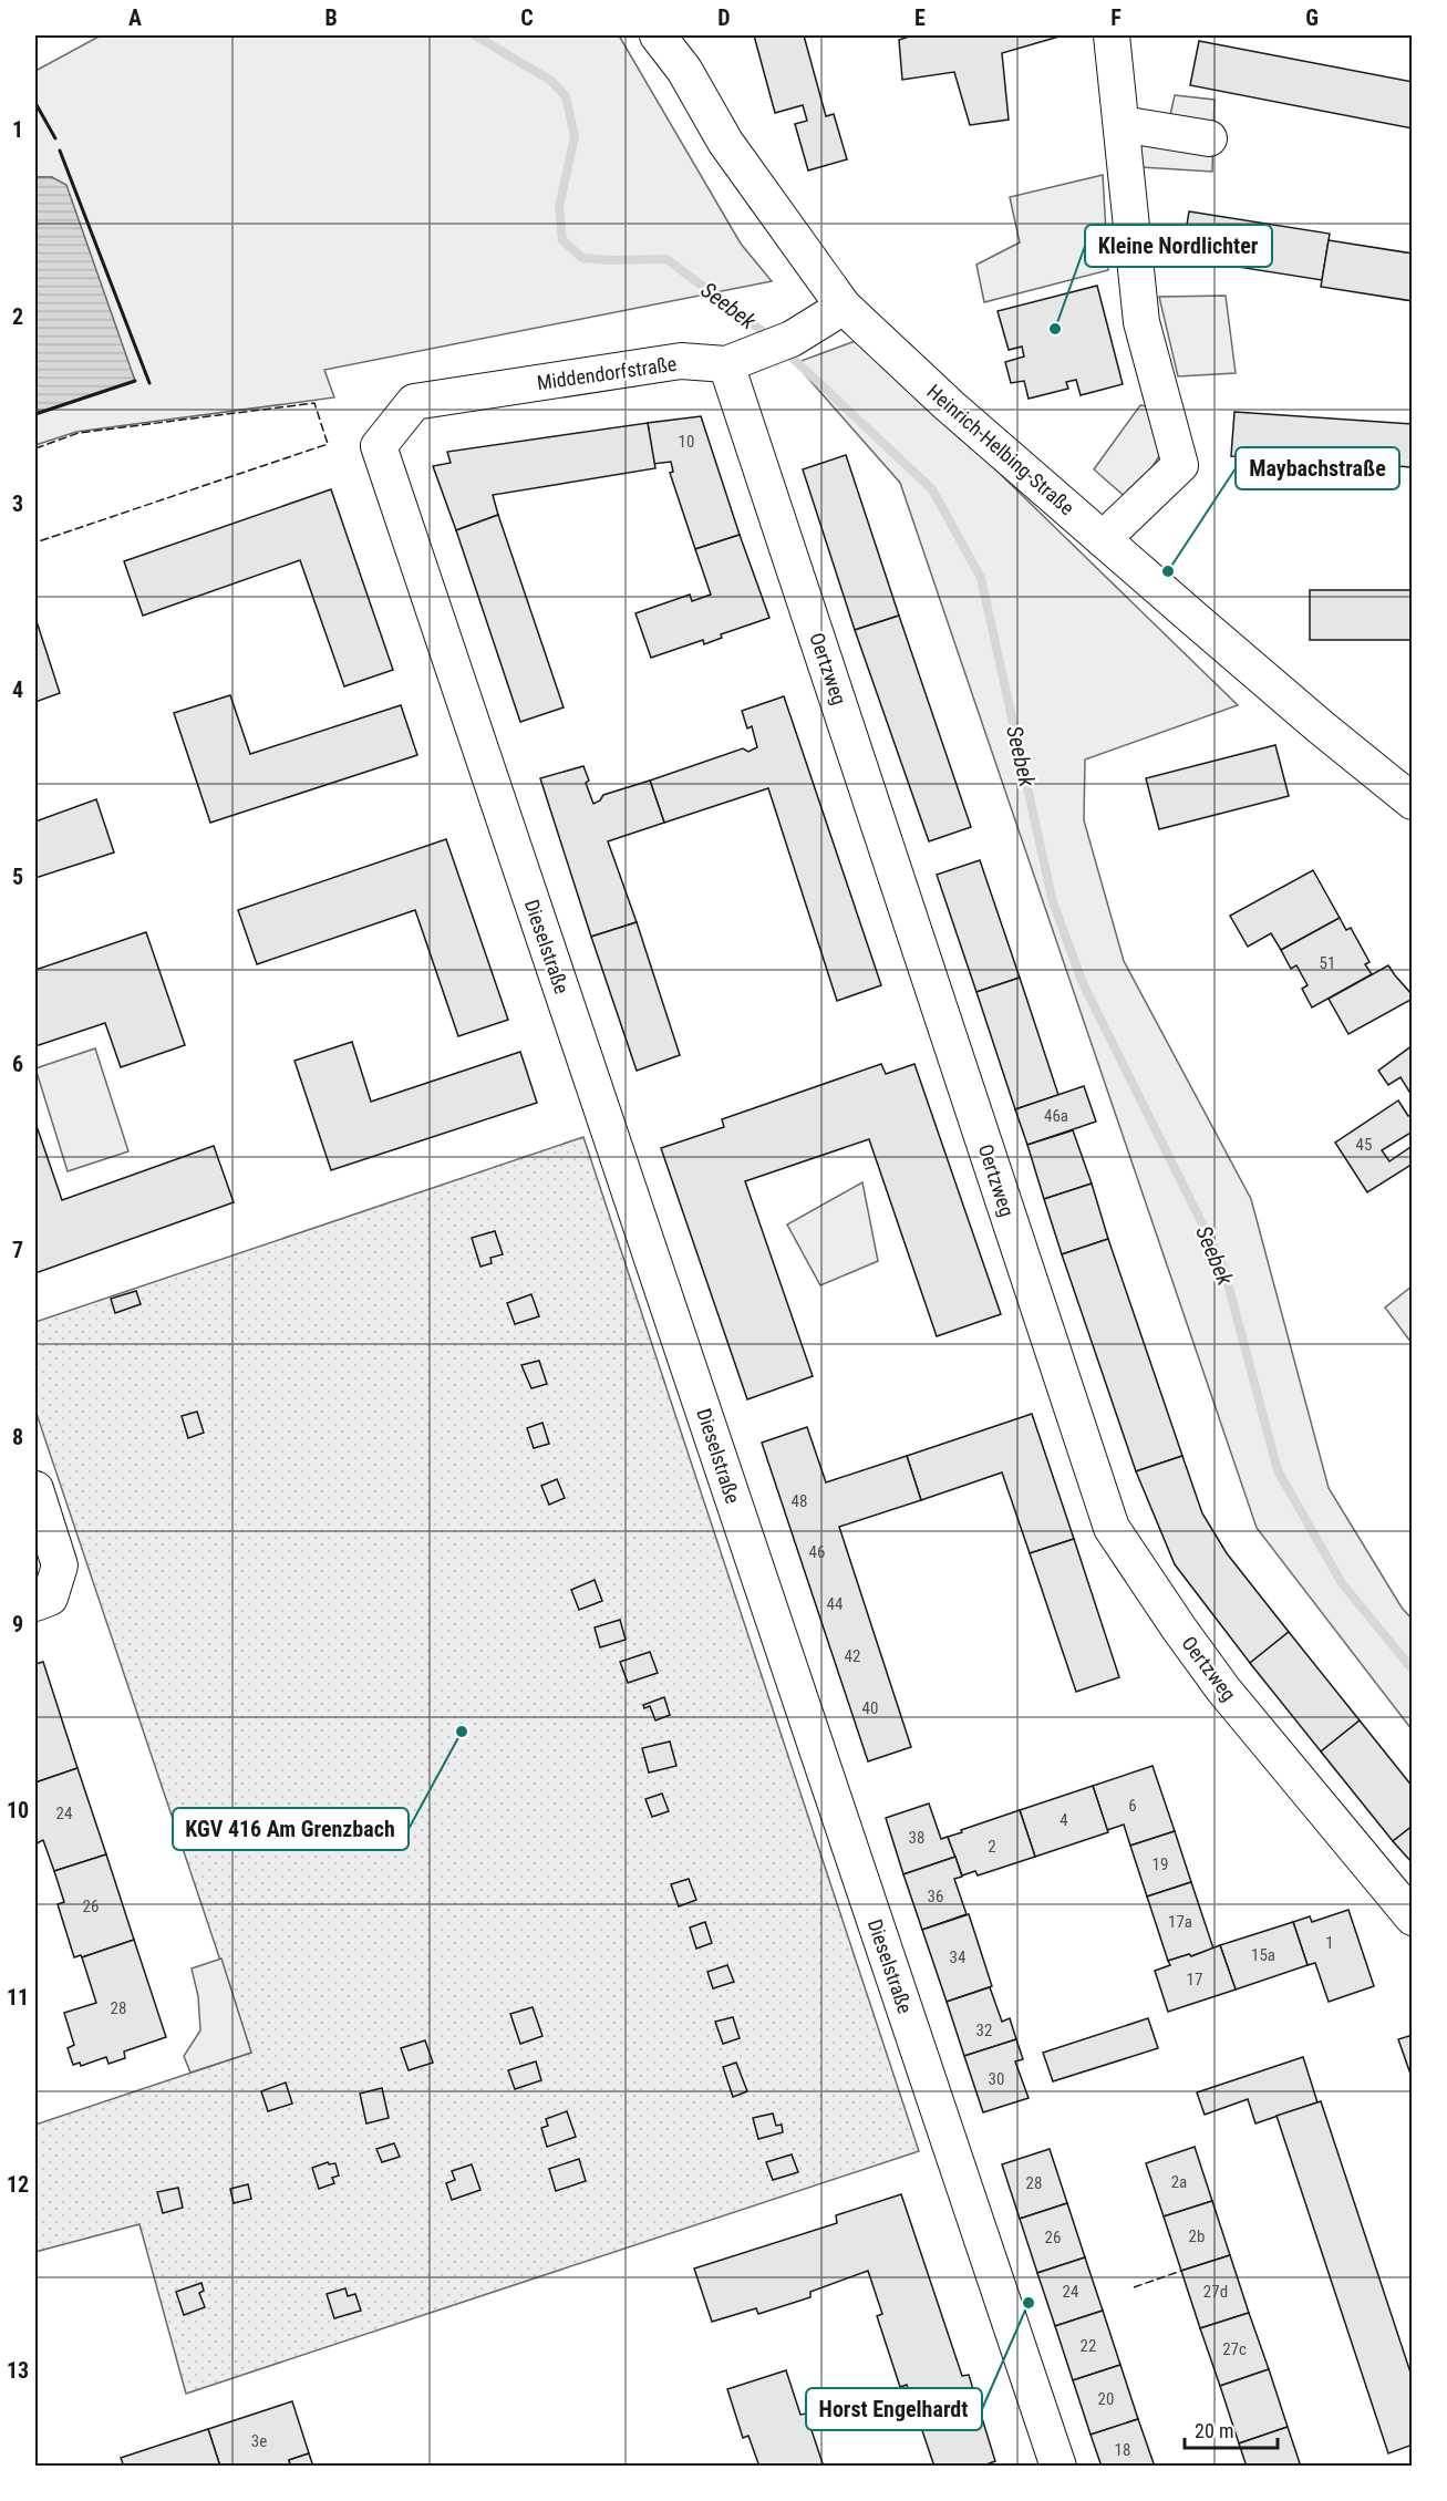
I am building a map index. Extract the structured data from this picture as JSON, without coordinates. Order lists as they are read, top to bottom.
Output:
{
  "streets": {
    "street": [
      "Middendorfstraße",
      "Heinrich-Helbing-Straße",
      "Oertzweg",
      "Dieselstraße"
    ]
  },
  "crossings": [
    ["Middendorfstraße", "Heinrich-Helbing-Straße"],
    ["Middendorfstraße", "Oertzweg"],
    ["Middendorfstraße", "Dieselstraße"]
  ],
  "water": ["Seebek"],
  "places": [
    "Kleine Nordlichter",
    "Maybachstraße",
    "KGV 416 Am Grenzbach",
    "Horst Engelhardt"
  ],
  "house_numbers": [
    "10",
    "51",
    "46a",
    "45",
    "48",
    "46",
    "44",
    "42",
    "40",
    "6",
    "24",
    "4",
    "38",
    "2",
    "19",
    "36",
    "26",
    "17a",
    "1",
    "15a",
    "34",
    "17",
    "28",
    "32",
    "30",
    "2a",
    "28",
    "2b",
    "26",
    "24",
    "27d",
    "22",
    "27c",
    "20",
    "3e",
    "18"
  ],
  "scale_bar": "20 m",
  "grid": {
    "columns": [
      "A",
      "B",
      "C",
      "D",
      "E",
      "F",
      "G"
    ],
    "rows": [
      "1",
      "2",
      "3",
      "4",
      "5",
      "6",
      "7",
      "8",
      "9",
      "10",
      "11",
      "12",
      "13"
    ]
  }
}
